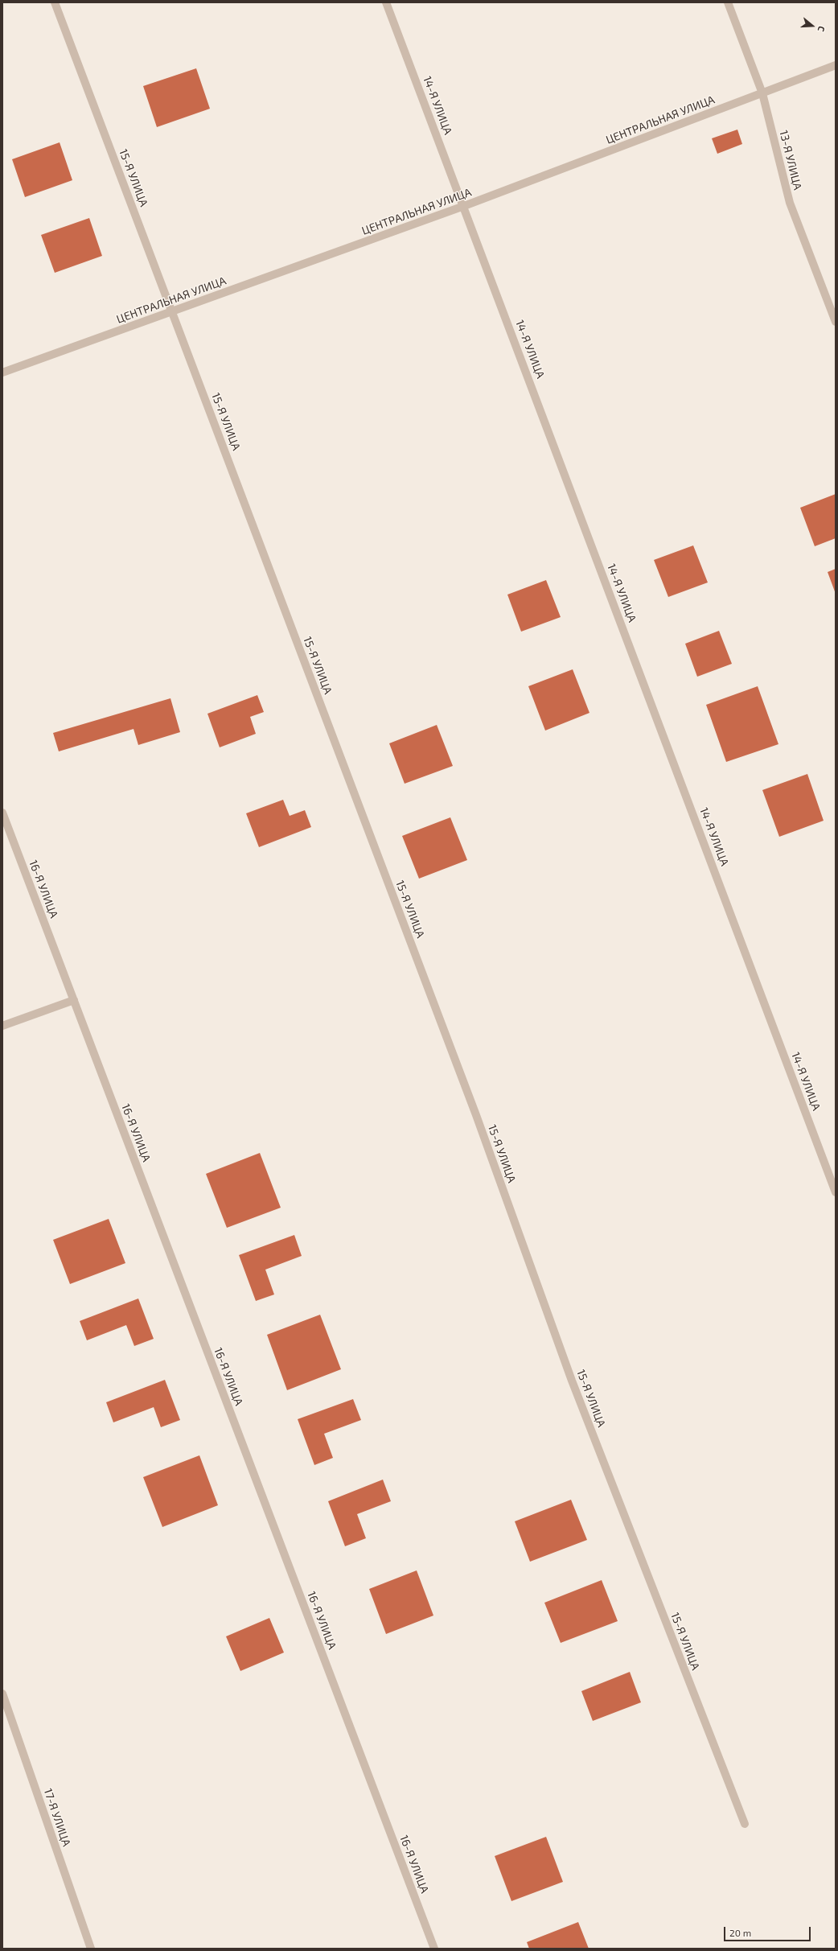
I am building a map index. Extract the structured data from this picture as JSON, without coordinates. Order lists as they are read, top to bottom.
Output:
{
  "streets": {
    "street": [
      "14-Я УЛИЦА",
      "ЦЕНТРАЛЬНАЯ УЛИЦА",
      "13-Я УЛИЦА",
      "15-Я УЛИЦА",
      "16-Я УЛИЦА",
      "17-Я УЛИЦА"
    ]
  },
  "crossings": [
    ["14-Я УЛИЦА", "ЦЕНТРАЛЬНАЯ УЛИЦА"],
    ["ЦЕНТРАЛЬНАЯ УЛИЦА", "13-Я УЛИЦА"],
    ["ЦЕНТРАЛЬНАЯ УЛИЦА", "15-Я УЛИЦА"]
  ],
  "scale_bar": "20 m",
  "north": "right"
}
